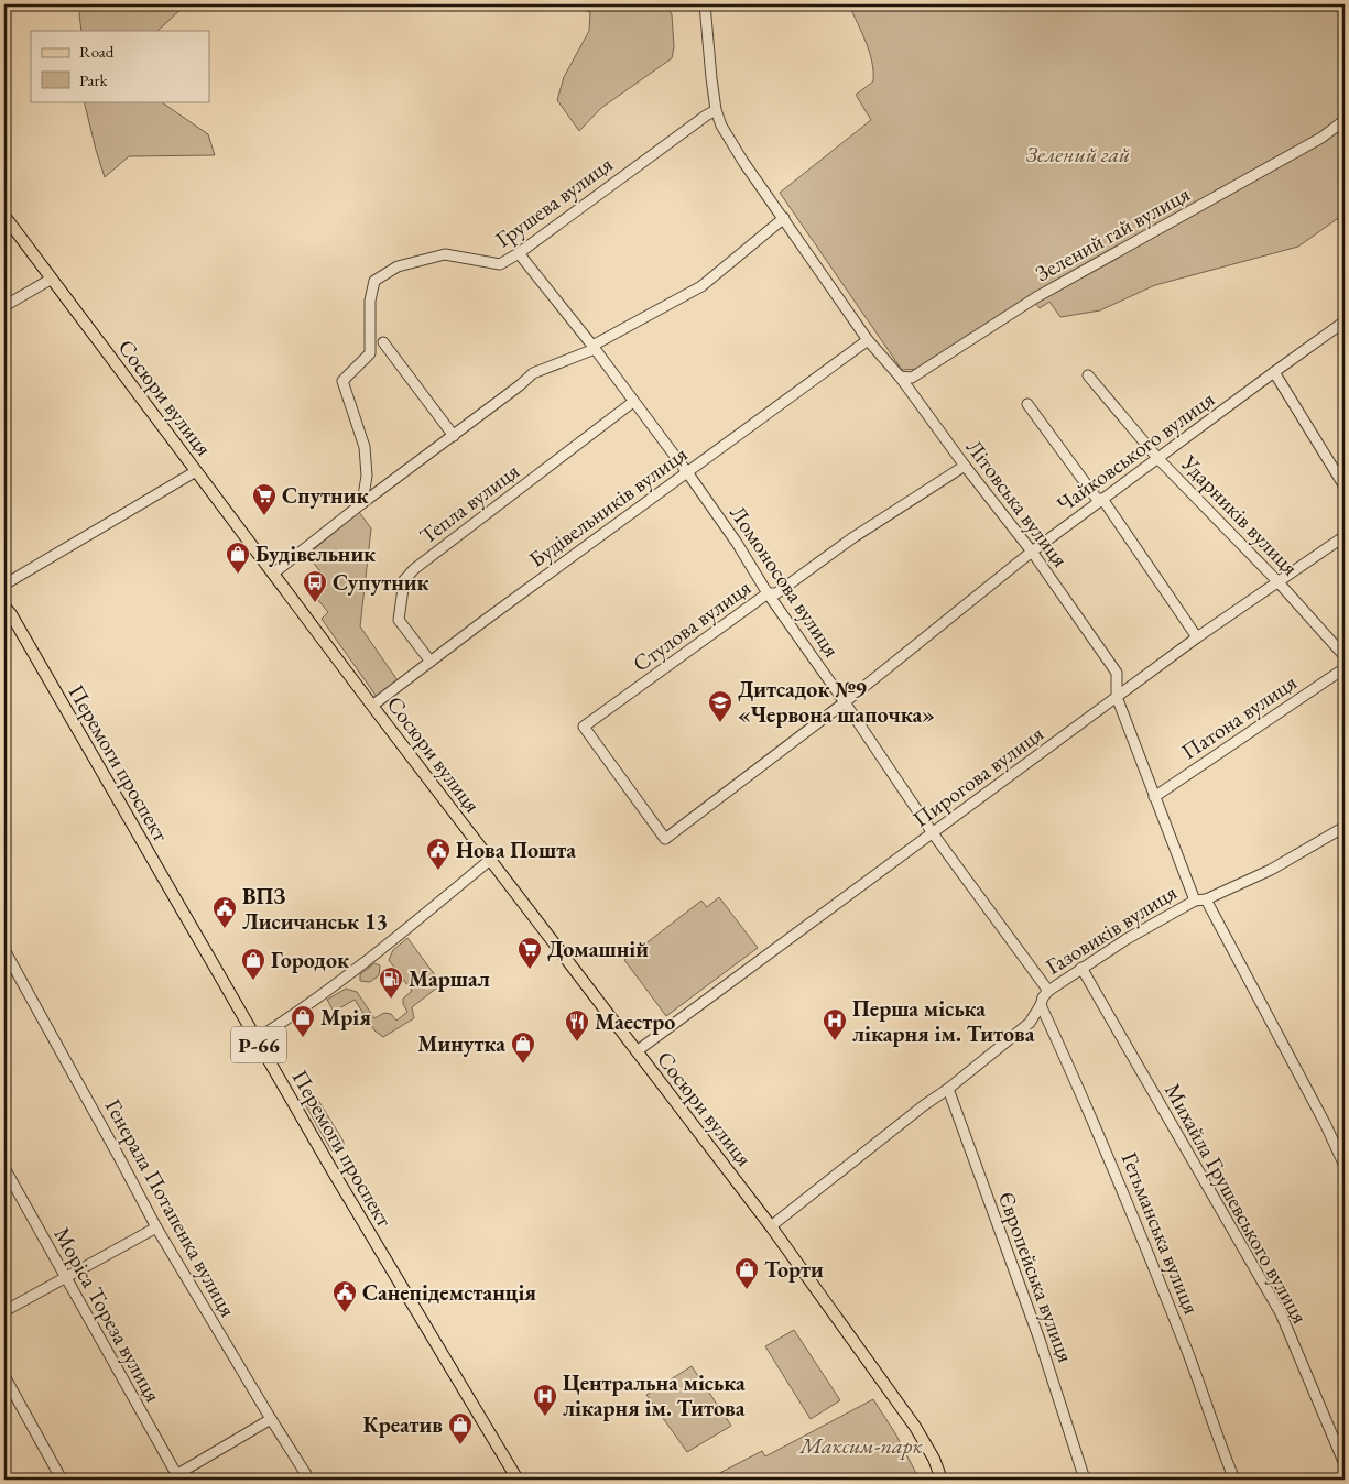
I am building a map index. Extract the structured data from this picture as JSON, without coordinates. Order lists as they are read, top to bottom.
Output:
{
  "streets": {
    "main road": ["Сосюри вулиця", "Перемоги проспект", "Р-66"],
    "street": [
      "Грушева вулиця",
      "Зелений гай вулиця",
      "Чайковського вулиця",
      "Тепла вулиця",
      "Літовська вулиця",
      "Будівельників вулиця",
      "Ударників вулиця",
      "Ломоносова вулиця",
      "Стулова вулиця",
      "Патона вулиця",
      "Пирогова вулиця",
      "Газовиків вулиця",
      "Михайла Грушевського вулиця",
      "Генерала Потапенка вулиця",
      "Гетьманська вулиця",
      "Європейська вулиця",
      "Моріса Тореза вулиця"
    ]
  },
  "crossings": [
    ["Грушева вулиця", "Літовська вулиця"],
    ["Грушева вулиця", "Ломоносова вулиця"],
    ["Зелений гай вулиця", "Літовська вулиця"],
    ["Сосюри вулиця", "Будівельників вулиця"],
    ["Сосюри вулиця", "Пирогова вулиця"],
    ["Сосюри вулиця", "Газовиків вулиця"],
    ["Чайковського вулиця", "Літовська вулиця"],
    ["Чайковського вулиця", "Ударників вулиця"],
    ["Чайковського вулиця", "Ломоносова вулиця"],
    ["Чайковського вулиця", "Стулова вулиця"],
    ["Тепла вулиця", "Будівельників вулиця"],
    ["Тепла вулиця", "Ломоносова вулиця"],
    ["Літовська вулиця", "Будівельників вулиця"],
    ["Літовська вулиця", "Стулова вулиця"],
    ["Літовська вулиця", "Патона вулиця"],
    ["Літовська вулиця", "Пирогова вулиця"],
    ["Літовська вулиця", "Газовиків вулиця"],
    ["Будівельників вулиця", "Ломоносова вулиця"],
    ["Ударників вулиця", "Пирогова вулиця"],
    ["Ломоносова вулиця", "Стулова вулиця"],
    ["Ломоносова вулиця", "Пирогова вулиця"],
    ["Ломоносова вулиця", "Газовиків вулиця"],
    ["Газовиків вулиця", "Михайла Грушевського вулиця"],
    ["Газовиків вулиця", "Гетьманська вулиця"],
    ["Газовиків вулиця", "Європейська вулиця"]
  ],
  "parks": ["Зелений гай", "Максим-парк"],
  "places": {
    "supermarket": ["Спутник", "Домашній"],
    "shop": [
      "Будівельник",
      "Городок",
      "Мрія",
      "Минутка",
      "Торти",
      "Креатив"
    ],
    "bus stop": ["Супутник"],
    "school or university": ["Дитсадок №9 «Червона шапочка»"],
    "public building": ["Нова Пошта", "ВПЗ Лисичанськ 13", "Санепідемстанція"],
    "fuel station": ["Маршал"],
    "hospital": ["Перша міська лікарня ім. Титова", "Центральна міська лікарня ім. Титова"],
    "restaurant": ["Маестро"]
  },
  "legend": ["Road", "Park"]
}
